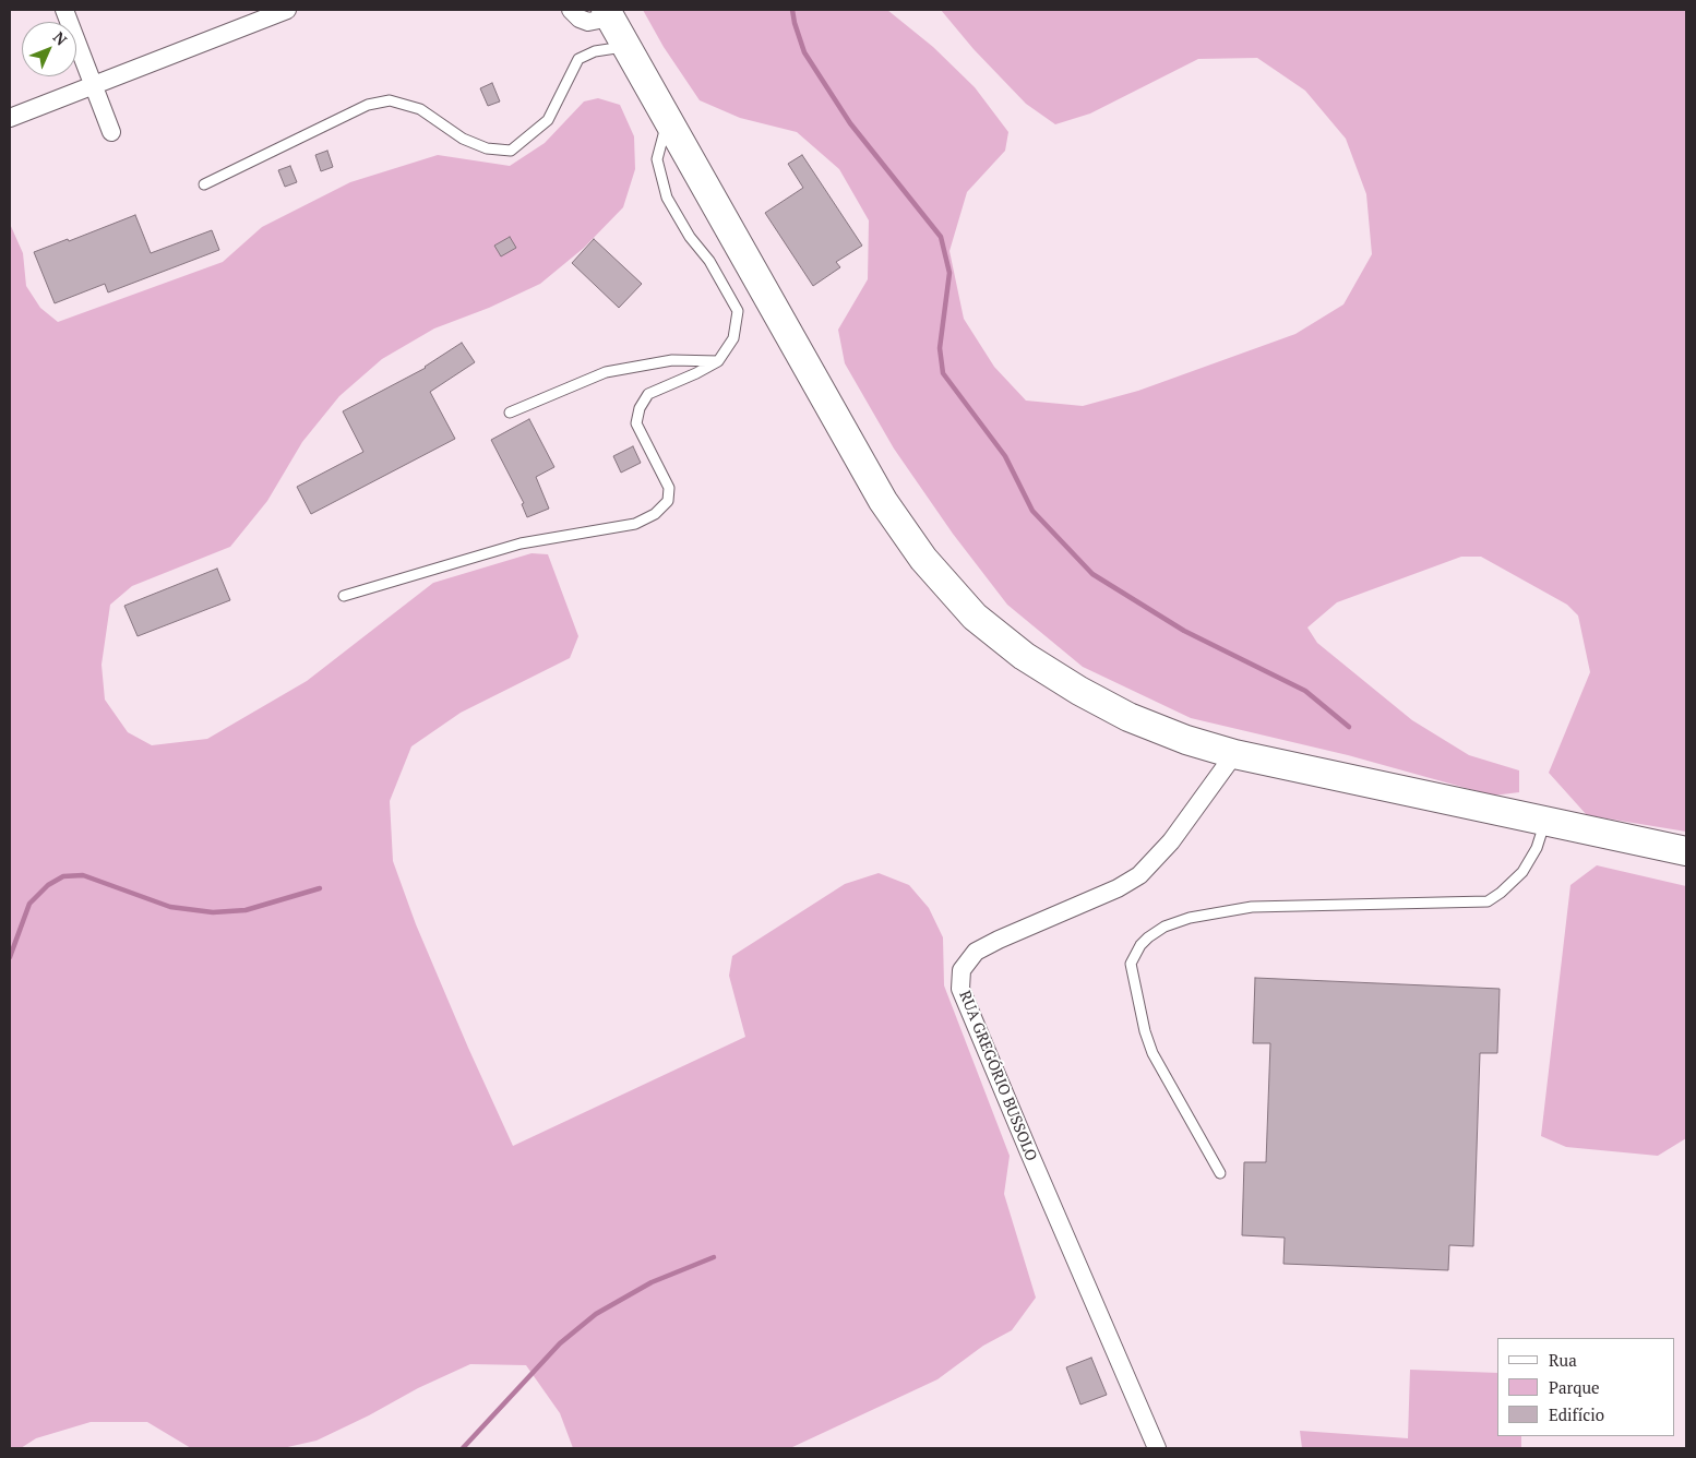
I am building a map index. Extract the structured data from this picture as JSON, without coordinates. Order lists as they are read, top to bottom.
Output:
{
  "streets": {
    "street": ["RUA GREGÓRIO BUSSOLO"]
  },
  "legend": ["Rua", "Parque", "Edifício"],
  "north": "top right"
}
